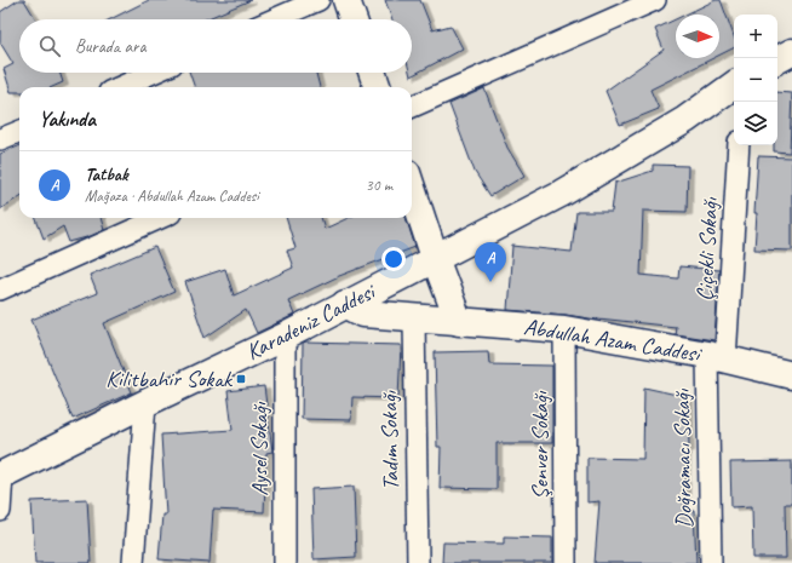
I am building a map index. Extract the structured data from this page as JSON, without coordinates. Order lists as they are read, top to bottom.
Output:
{
  "streets": {
    "street": [
      "Çiçekli Sokağı",
      "Karadeniz Caddesi",
      "Abdullah Azam Caddesi",
      "Tadım Sokağı",
      "Şenver Sokağı",
      "Aysel Sokağı",
      "Doğramacı Sokağı"
    ]
  },
  "crossings": [
    ["Çiçekli Sokağı", "Abdullah Azam Caddesi"],
    ["Çiçekli Sokağı", "Doğramacı Sokağı"],
    ["Karadeniz Caddesi", "Abdullah Azam Caddesi"],
    ["Karadeniz Caddesi", "Aysel Sokağı"],
    ["Abdullah Azam Caddesi", "Tadım Sokağı"],
    ["Abdullah Azam Caddesi", "Şenver Sokağı"],
    ["Abdullah Azam Caddesi", "Doğramacı Sokağı"]
  ],
  "places": {
    "transit": ["Kilitbahir Sokak"]
  },
  "north": "right",
  "page": {
    "map_buttons": ["+", "−"],
    "search": "Burada ara",
    "heading": "Yakında",
    "list": [
      {
        "mark": "A",
        "name": "Tatbak",
        "note": "Mağaza · Abdullah Azam Caddesi",
        "value": "30 m"
      }
    ],
    "pins": "A"
  }
}
